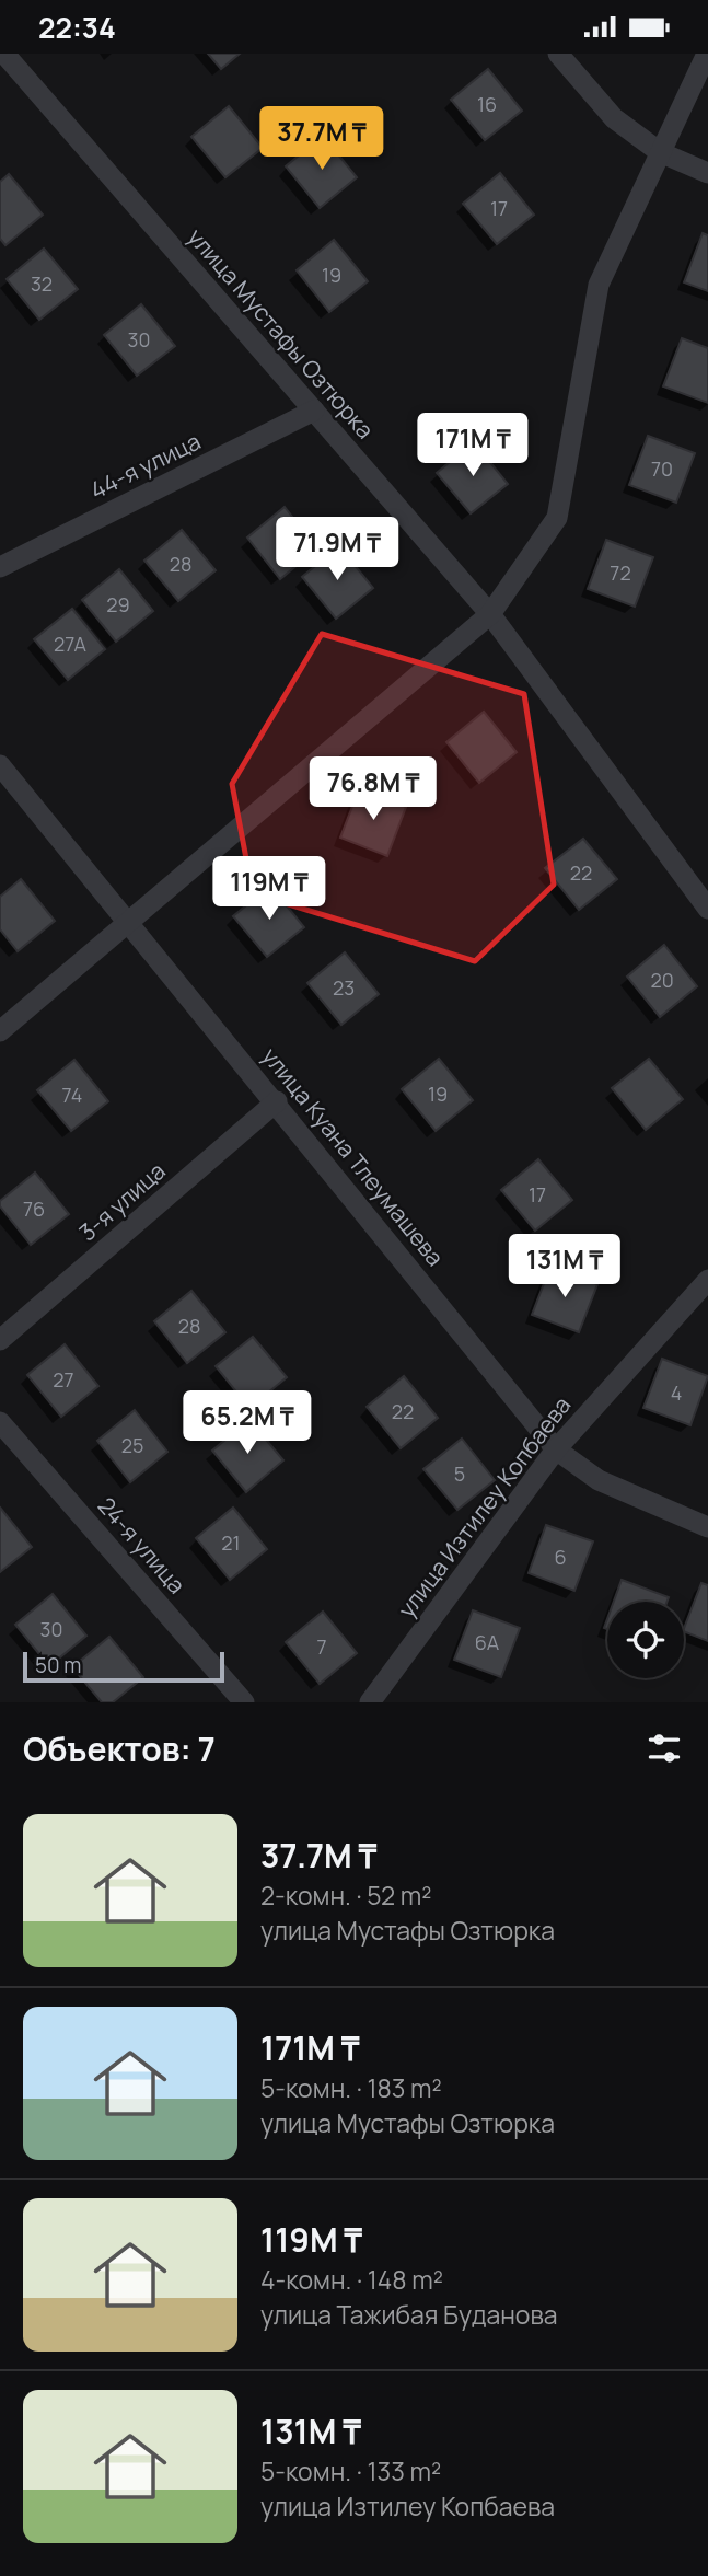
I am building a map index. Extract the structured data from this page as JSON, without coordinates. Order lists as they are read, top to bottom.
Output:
{
  "streets": {
    "street": [
      "улица Мустафы Озтюрка",
      "44-я улица",
      "улица Куана Тлеумашева",
      "3-я улица",
      "улица Изтилеу Копбаева",
      "24-я улица"
    ]
  },
  "crossings": [
    ["улица Мустафы Озтюрка", "44-я улица"],
    ["улица Куана Тлеумашева", "3-я улица"],
    ["улица Куана Тлеумашева", "улица Изтилеу Копбаева"]
  ],
  "house_numbers": [
    "16",
    "17",
    "19",
    "32",
    "30",
    "70",
    "28",
    "72",
    "29",
    "27А",
    "22",
    "20",
    "23",
    "19",
    "74",
    "17",
    "76",
    "28",
    "27",
    "4",
    "22",
    "25",
    "5",
    "21",
    "6",
    "30",
    "6А",
    "7"
  ],
  "scale_bar": "50 m",
  "page": {
    "status": "22:34",
    "price": [
      "37.7M ₸",
      "171M ₸",
      "71.9M ₸",
      "76.8M ₸",
      "119M ₸",
      "131M ₸",
      "65.2M ₸"
    ],
    "scale": "50 m",
    "heading": "Объектов: 7",
    "list": [
      {
        "name": "37.7M ₸",
        "note": "2-комн. · 52 m² · улица Мустафы Озтюрка"
      },
      {
        "name": "171M ₸",
        "note": "5-комн. · 183 m² · улица Мустафы Озтюрка"
      },
      {
        "name": "119M ₸",
        "note": "4-комн. · 148 m² · улица Тажибая Буданова"
      },
      {
        "name": "131M ₸",
        "note": "5-комн. · 133 m² · улица Изтилеу Копбаева"
      }
    ]
  }
}
